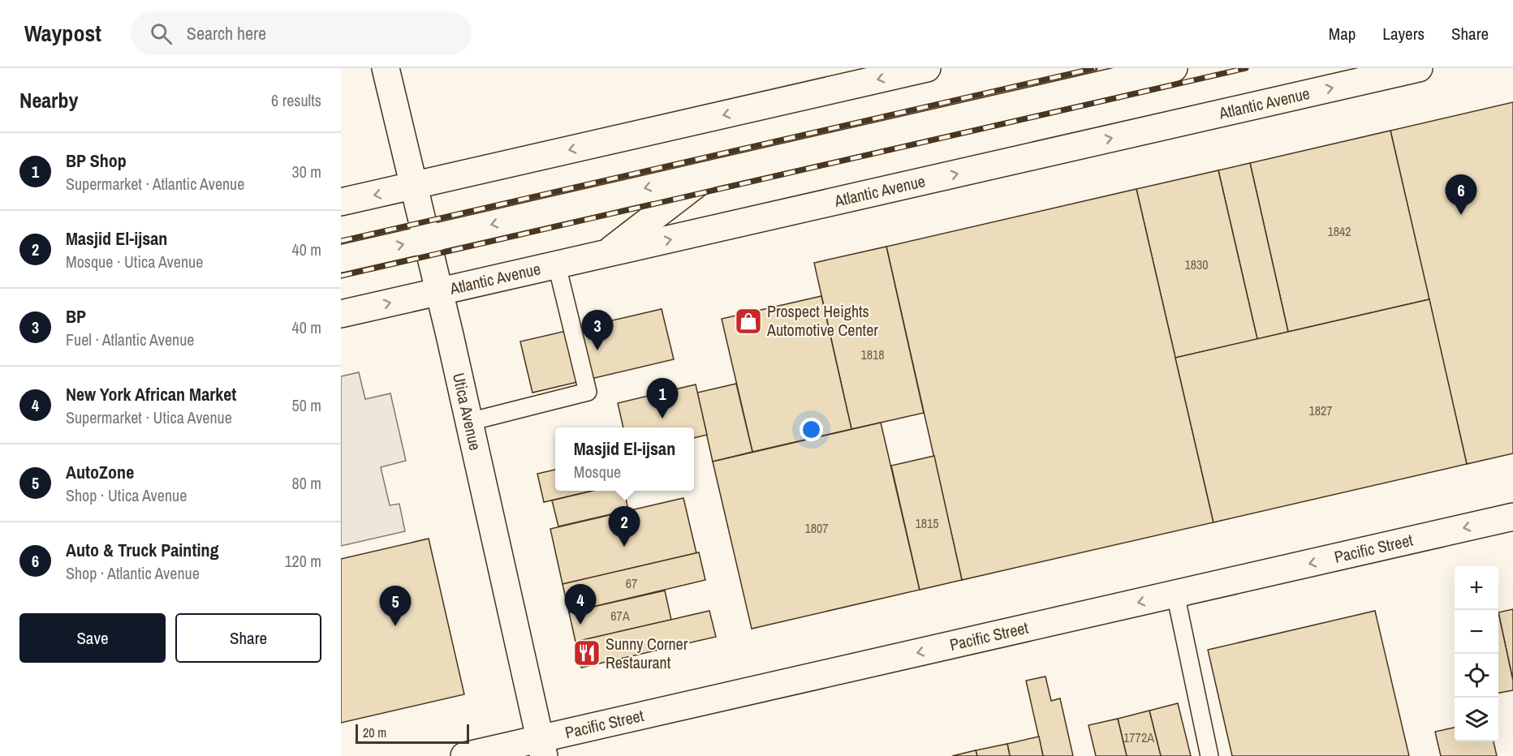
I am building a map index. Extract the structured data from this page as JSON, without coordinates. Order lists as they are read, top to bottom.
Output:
{
  "streets": {
    "main road": ["Atlantic Avenue", "Utica Avenue", "Pacific Street"]
  },
  "crossings": [
    ["Atlantic Avenue", "Utica Avenue"],
    ["Utica Avenue", "Pacific Street"]
  ],
  "one_way": ["Pacific Street"],
  "places": {
    "shop": ["Prospect Heights Automotive Center"],
    "restaurant": ["Sunny Corner Restaurant"]
  },
  "house_numbers": [
    "1842",
    "1830",
    "1818",
    "1827",
    "1815",
    "1807",
    "67",
    "67A",
    "1772A"
  ],
  "scale_bar": "20 m",
  "page": {
    "header": "Waypost",
    "search": "Search here",
    "nav": ["Map", "Layers", "Share"],
    "heading": ["Nearby", "6 results"],
    "list": [
      {
        "mark": "1",
        "name": "BP Shop",
        "note": "Supermarket · Atlantic Avenue",
        "value": "30 m"
      },
      {
        "mark": "2",
        "name": "Masjid El-ijsan",
        "note": "Mosque · Utica Avenue",
        "value": "40 m"
      },
      {
        "mark": "3",
        "name": "BP",
        "note": "Fuel · Atlantic Avenue",
        "value": "40 m"
      },
      {
        "mark": "4",
        "name": "New York African Market",
        "note": "Supermarket · Utica Avenue",
        "value": "50 m"
      },
      {
        "mark": "5",
        "name": "AutoZone",
        "note": "Shop · Utica Avenue",
        "value": "80 m"
      },
      {
        "mark": "6",
        "name": "Auto & Truck Painting",
        "note": "Shop · Atlantic Avenue",
        "value": "120 m"
      }
    ],
    "pins": [
      "6",
      "3",
      "1",
      "2",
      "4",
      "5"
    ],
    "popup": ["Masjid El-ijsan", "Mosque"],
    "map_buttons": ["+", "−"],
    "buttons": ["Save", "Share"],
    "scale": "20 m"
  }
}
